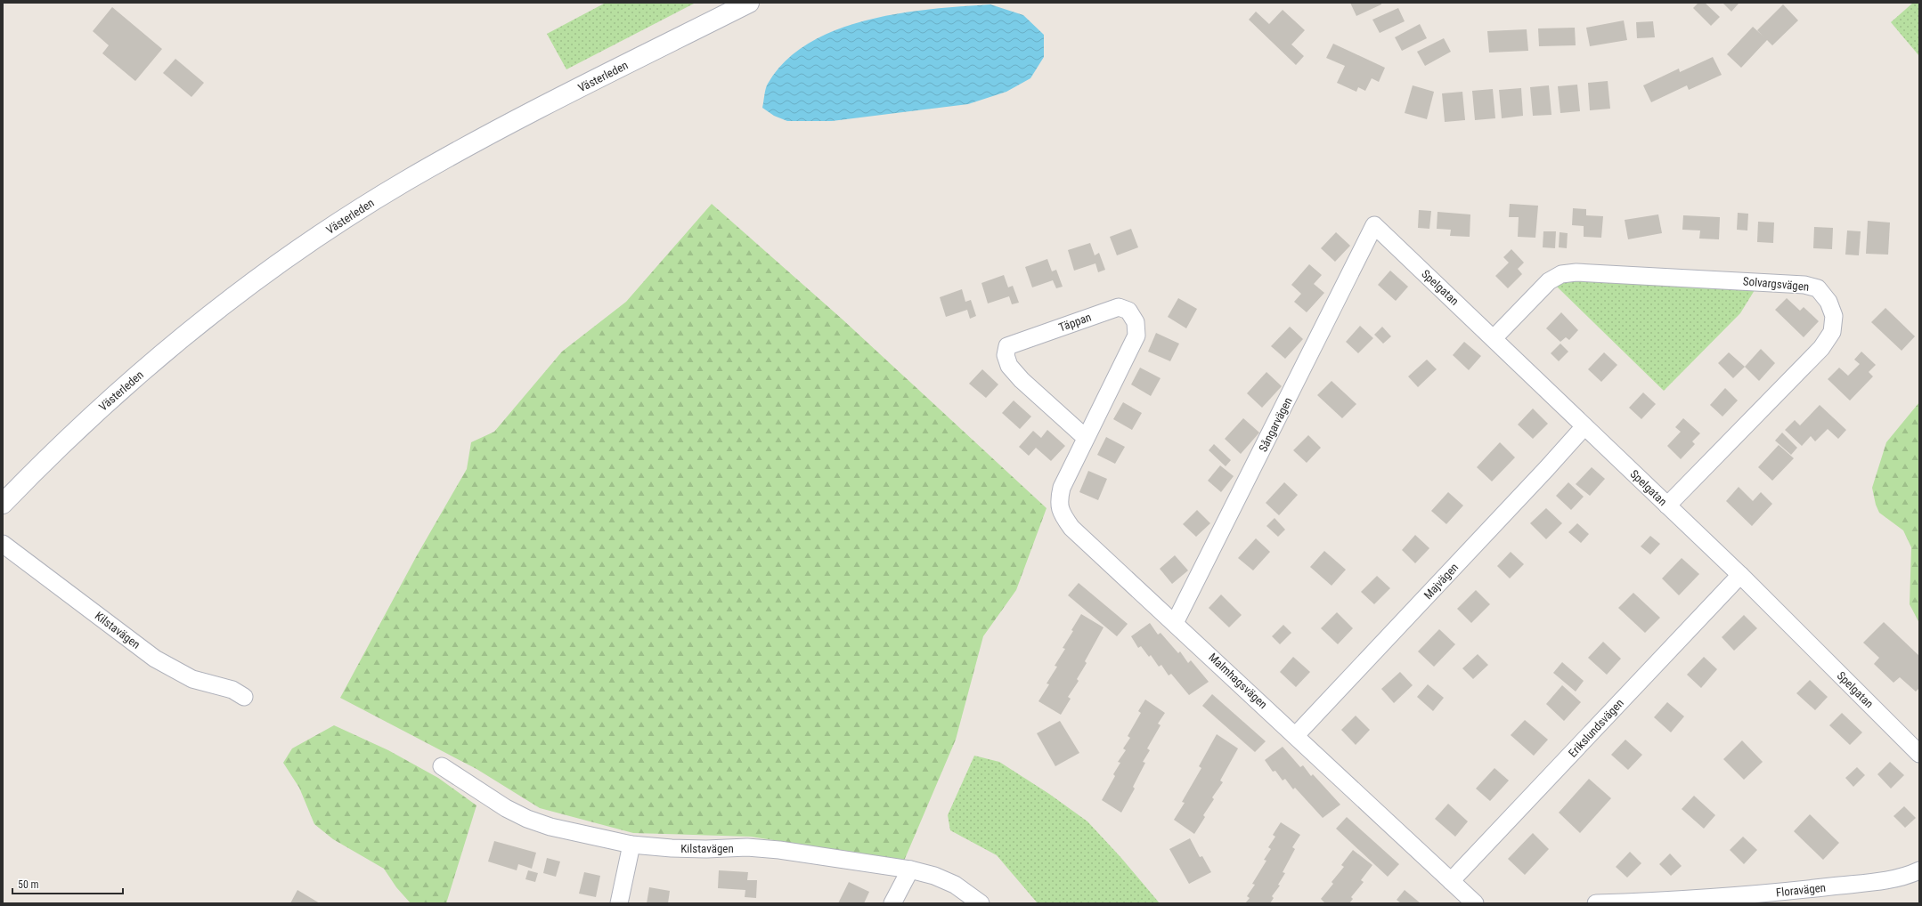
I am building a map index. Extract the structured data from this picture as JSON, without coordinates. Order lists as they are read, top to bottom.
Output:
{
  "streets": {
    "street": [
      "Västerleden",
      "Solvargsvägen",
      "Spelgatan",
      "Täppan",
      "Sångarvägen",
      "Majvägen",
      "Kilstavägen",
      "Malmhagsvägen",
      "Erikslundsvägen",
      "Floravägen"
    ]
  },
  "crossings": [
    ["Solvargsvägen", "Spelgatan"],
    ["Spelgatan", "Sångarvägen"],
    ["Spelgatan", "Majvägen"],
    ["Spelgatan", "Erikslundsvägen"],
    ["Täppan", "Malmhagsvägen"],
    ["Sångarvägen", "Malmhagsvägen"],
    ["Majvägen", "Malmhagsvägen"],
    ["Malmhagsvägen", "Erikslundsvägen"]
  ],
  "scale_bar": "50 m"
}
